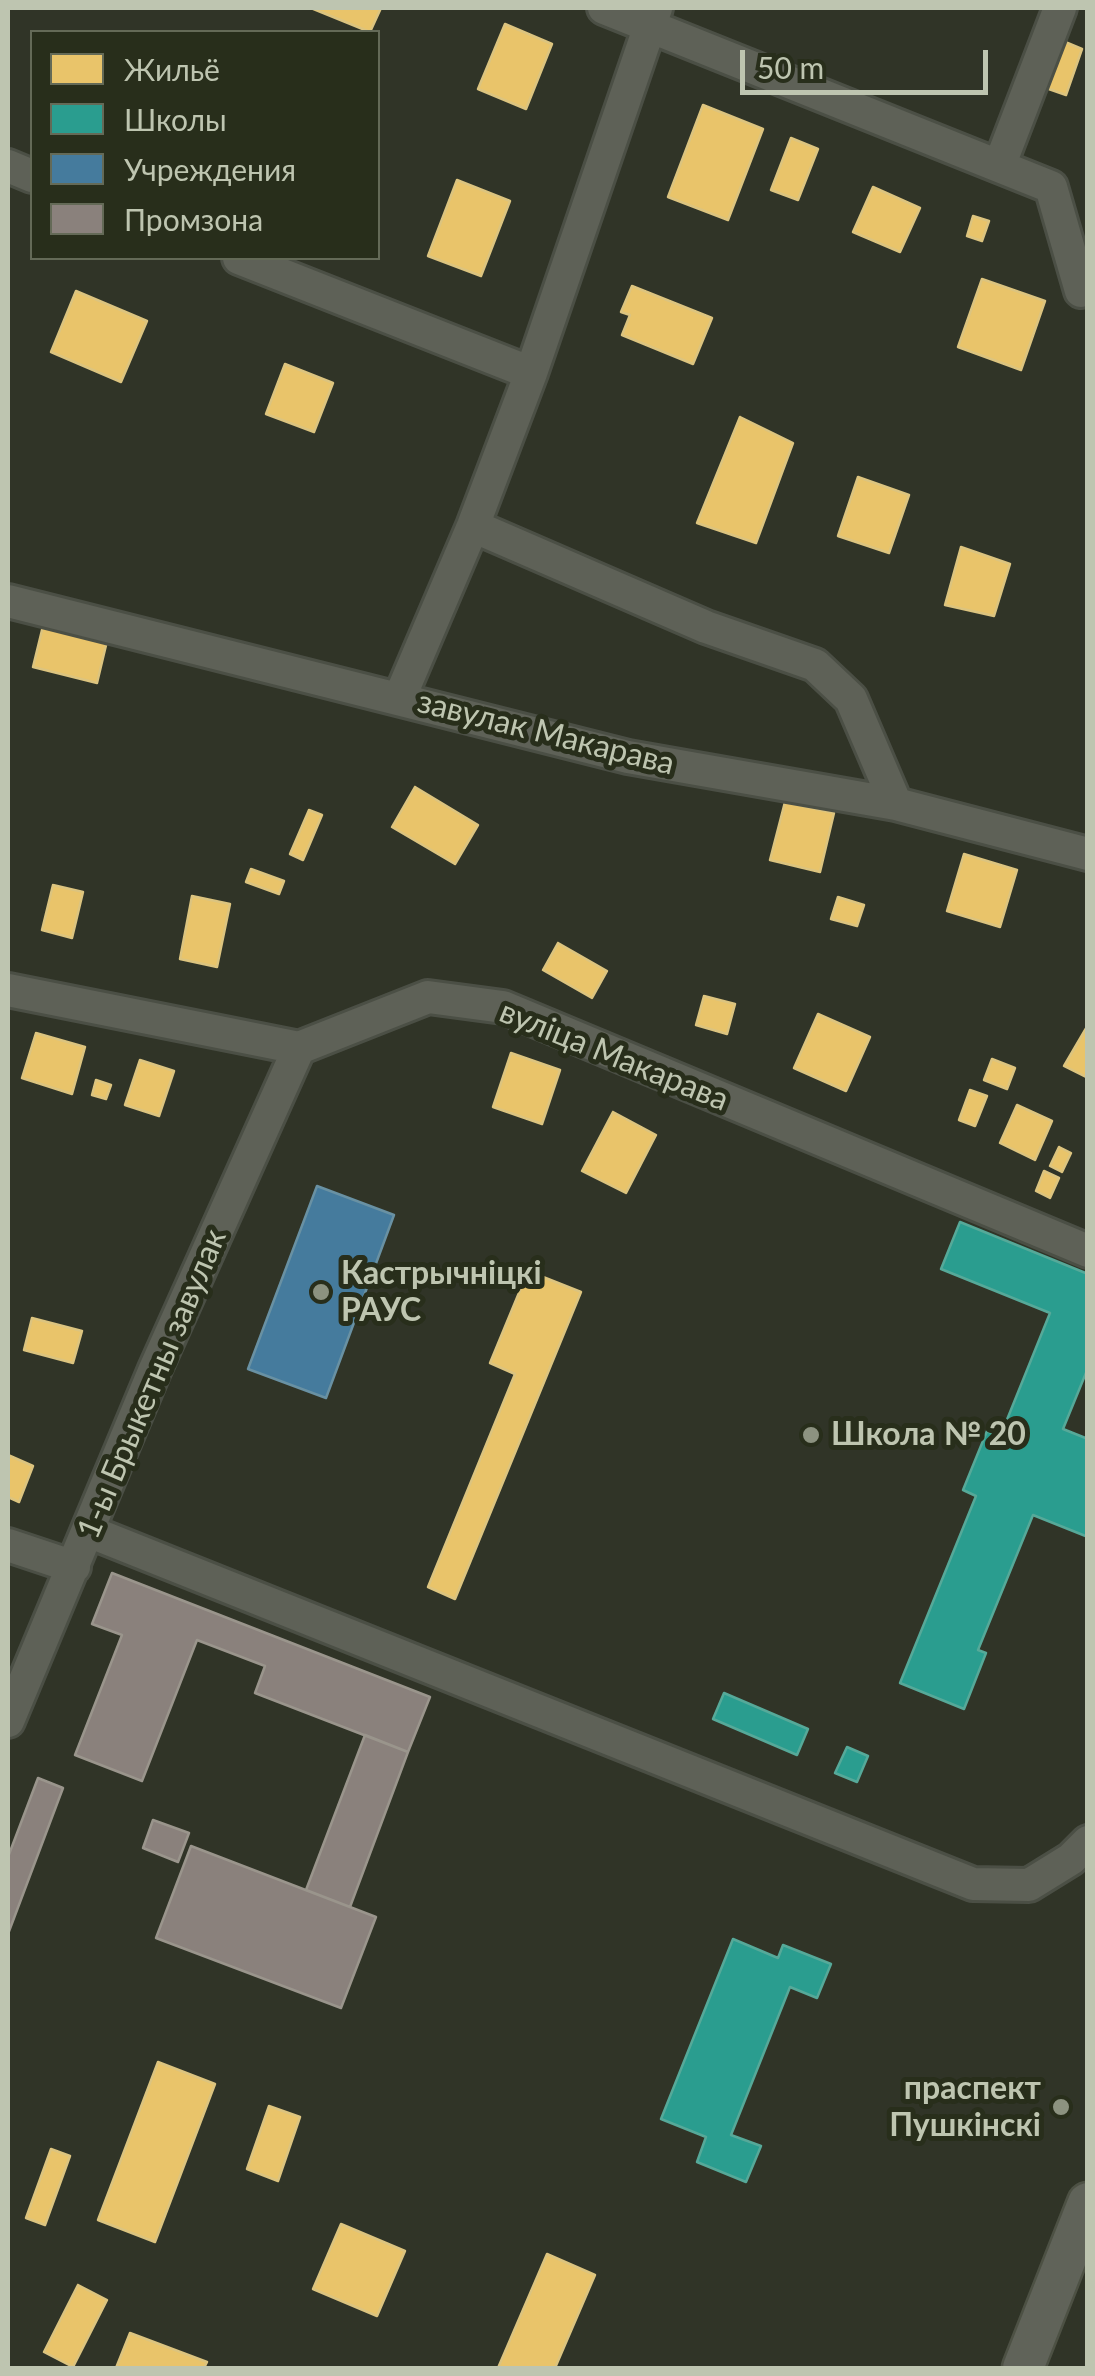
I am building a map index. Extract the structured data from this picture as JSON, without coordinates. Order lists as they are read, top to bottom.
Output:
{
  "streets": {
    "street": ["завулак Макарава", "вуліца Макарава", "1-ы Брыкетны завулак"]
  },
  "crossings": [
    ["вуліца Макарава", "1-ы Брыкетны завулак"]
  ],
  "places": ["Кастрычніцкі РАУС", "Школа № 20", "праспект Пушкінскі"],
  "legend": [
    "Жильё",
    "Школы",
    "Учреждения",
    "Промзона"
  ],
  "scale_bar": "50 m"
}
